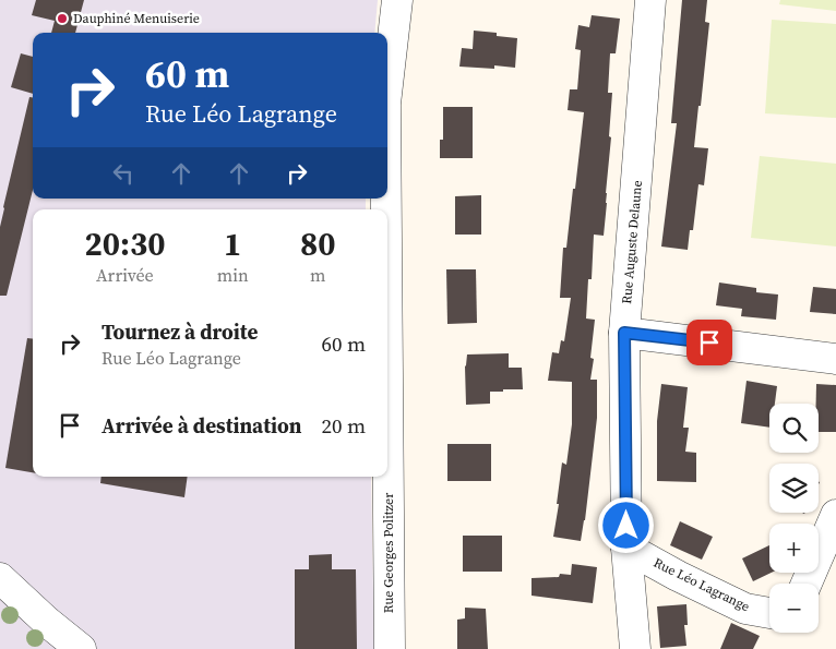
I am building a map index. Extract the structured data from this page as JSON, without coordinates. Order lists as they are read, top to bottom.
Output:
{
  "streets": {
    "street": ["Rue Auguste Delaune", "Rue Georges Politzer", "Rue Léo Lagrange"]
  },
  "crossings": [
    ["Rue Auguste Delaune", "Rue Léo Lagrange"]
  ],
  "places": ["Dauphiné Menuiserie"],
  "page": {
    "turn": ["60 m", "Rue Léo Lagrange"],
    "eta": [
      "20:30",
      "Arrivée",
      "1",
      "min",
      "80",
      "m"
    ],
    "list": [
      {
        "name": "Tournez à droite",
        "note": "Rue Léo Lagrange",
        "value": "60 m"
      },
      {
        "name": "Arrivée à destination",
        "value": "20 m"
      }
    ],
    "map_buttons": ["+", "−"]
  }
}
